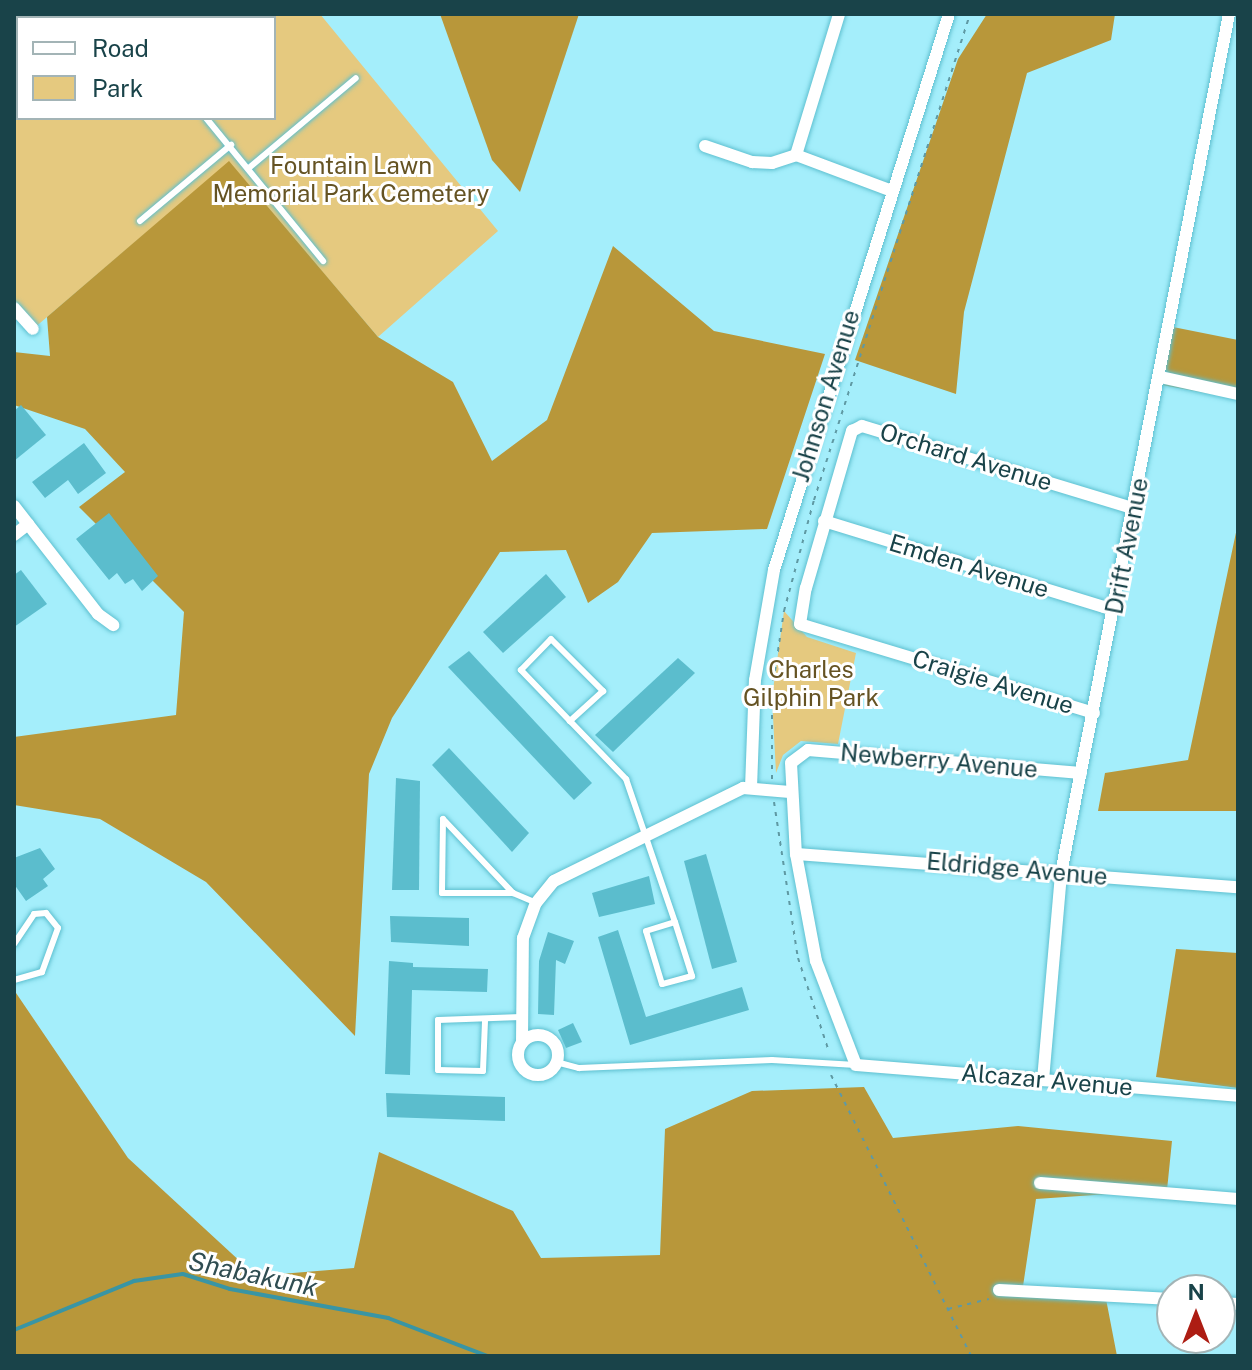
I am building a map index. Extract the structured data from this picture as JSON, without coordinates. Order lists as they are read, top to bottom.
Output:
{
  "streets": {
    "street": [
      "Johnson Avenue",
      "Orchard Avenue",
      "Drift Avenue",
      "Emden Avenue",
      "Craigie Avenue",
      "Newberry Avenue",
      "Eldridge Avenue",
      "Alcazar Avenue"
    ]
  },
  "crossings": [
    ["Orchard Avenue", "Drift Avenue"],
    ["Orchard Avenue", "Emden Avenue"],
    ["Orchard Avenue", "Craigie Avenue"],
    ["Drift Avenue", "Emden Avenue"],
    ["Drift Avenue", "Craigie Avenue"],
    ["Drift Avenue", "Newberry Avenue"],
    ["Drift Avenue", "Eldridge Avenue"],
    ["Drift Avenue", "Alcazar Avenue"]
  ],
  "water": ["Shabakunk"],
  "parks": ["Fountain Lawn Memorial Park Cemetery", "Charles Gilphin Park"],
  "legend": ["Road", "Park"],
  "north": "top"
}
